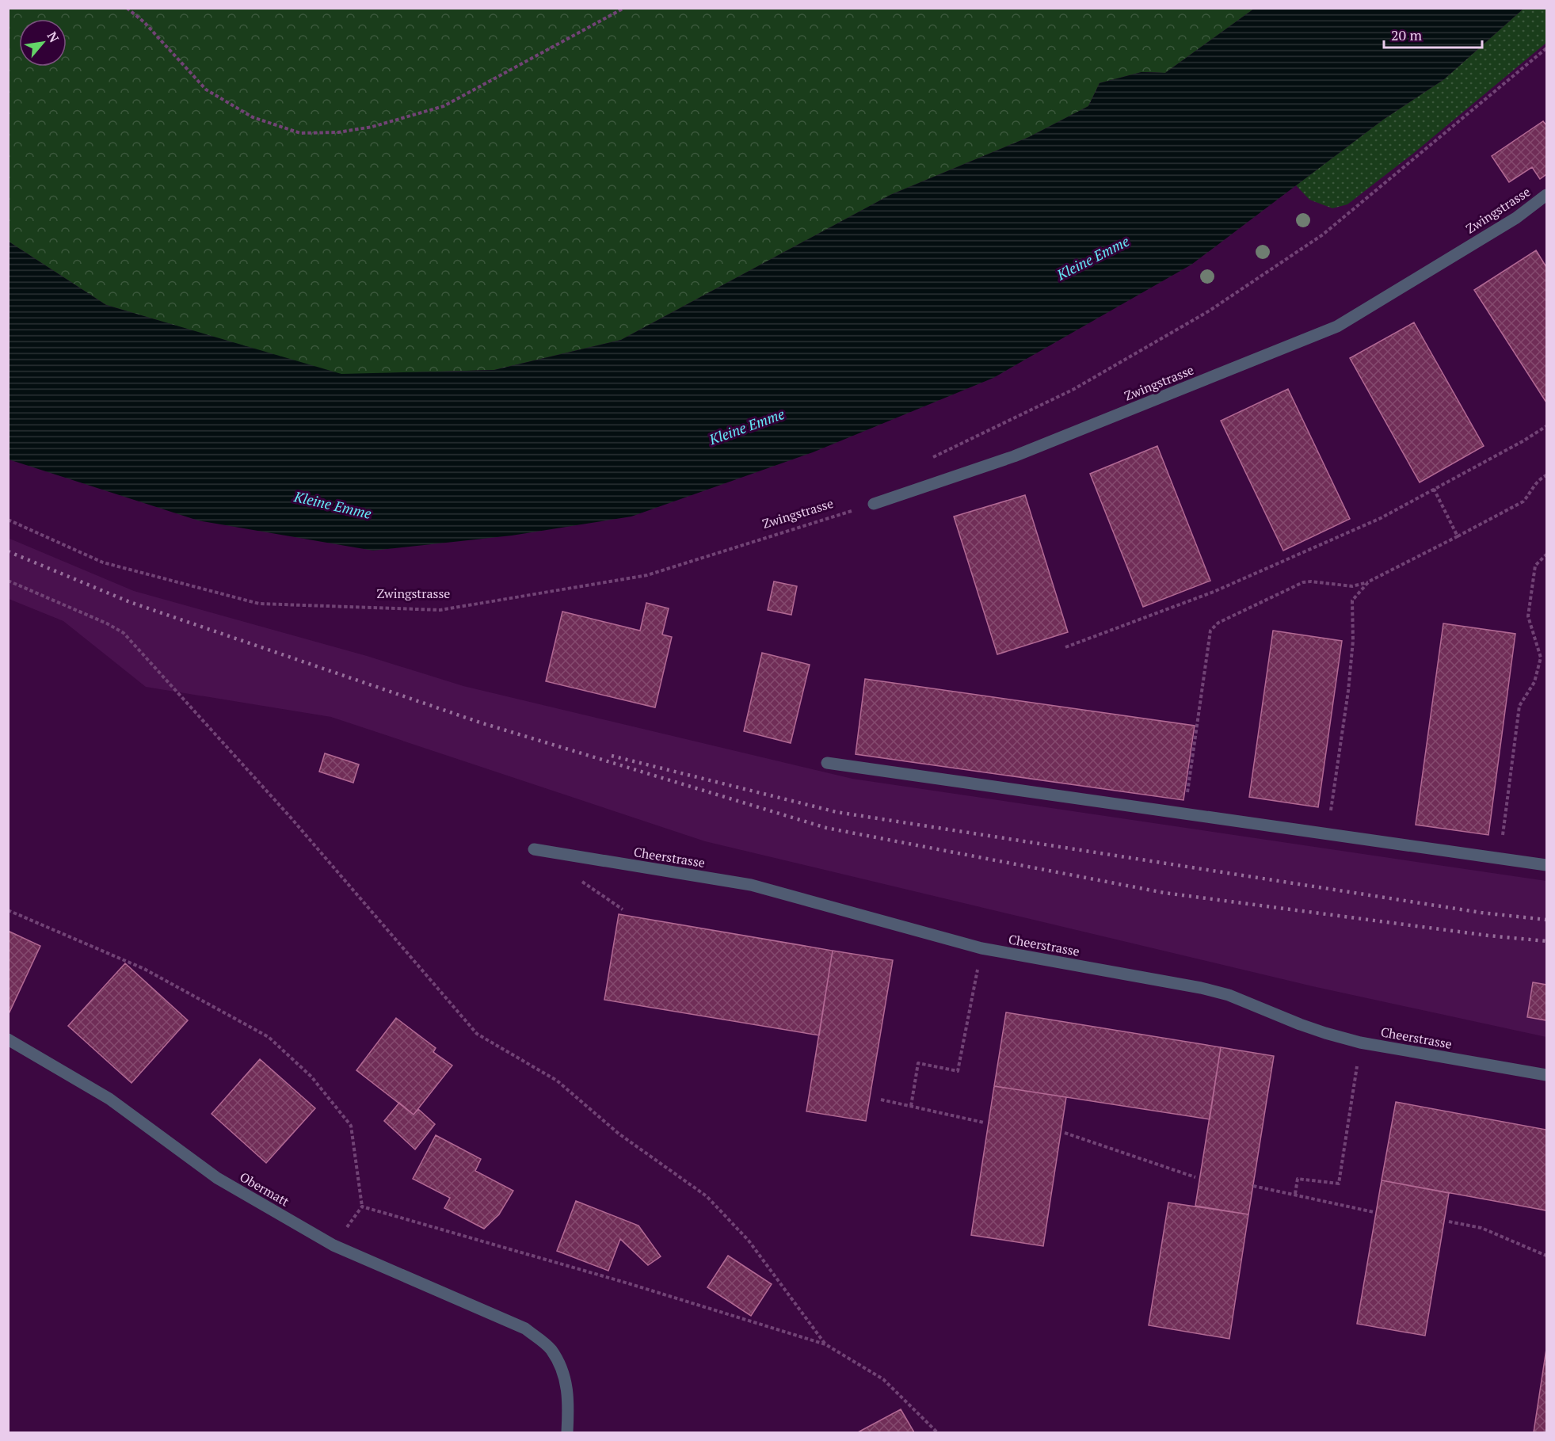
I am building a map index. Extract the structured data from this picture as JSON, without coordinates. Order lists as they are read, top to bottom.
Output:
{
  "streets": {
    "street": ["Zwingstrasse", "Cheerstrasse", "Obermatt"]
  },
  "water": ["Kleine Emme"],
  "scale_bar": "20 m",
  "north": "top right"
}
